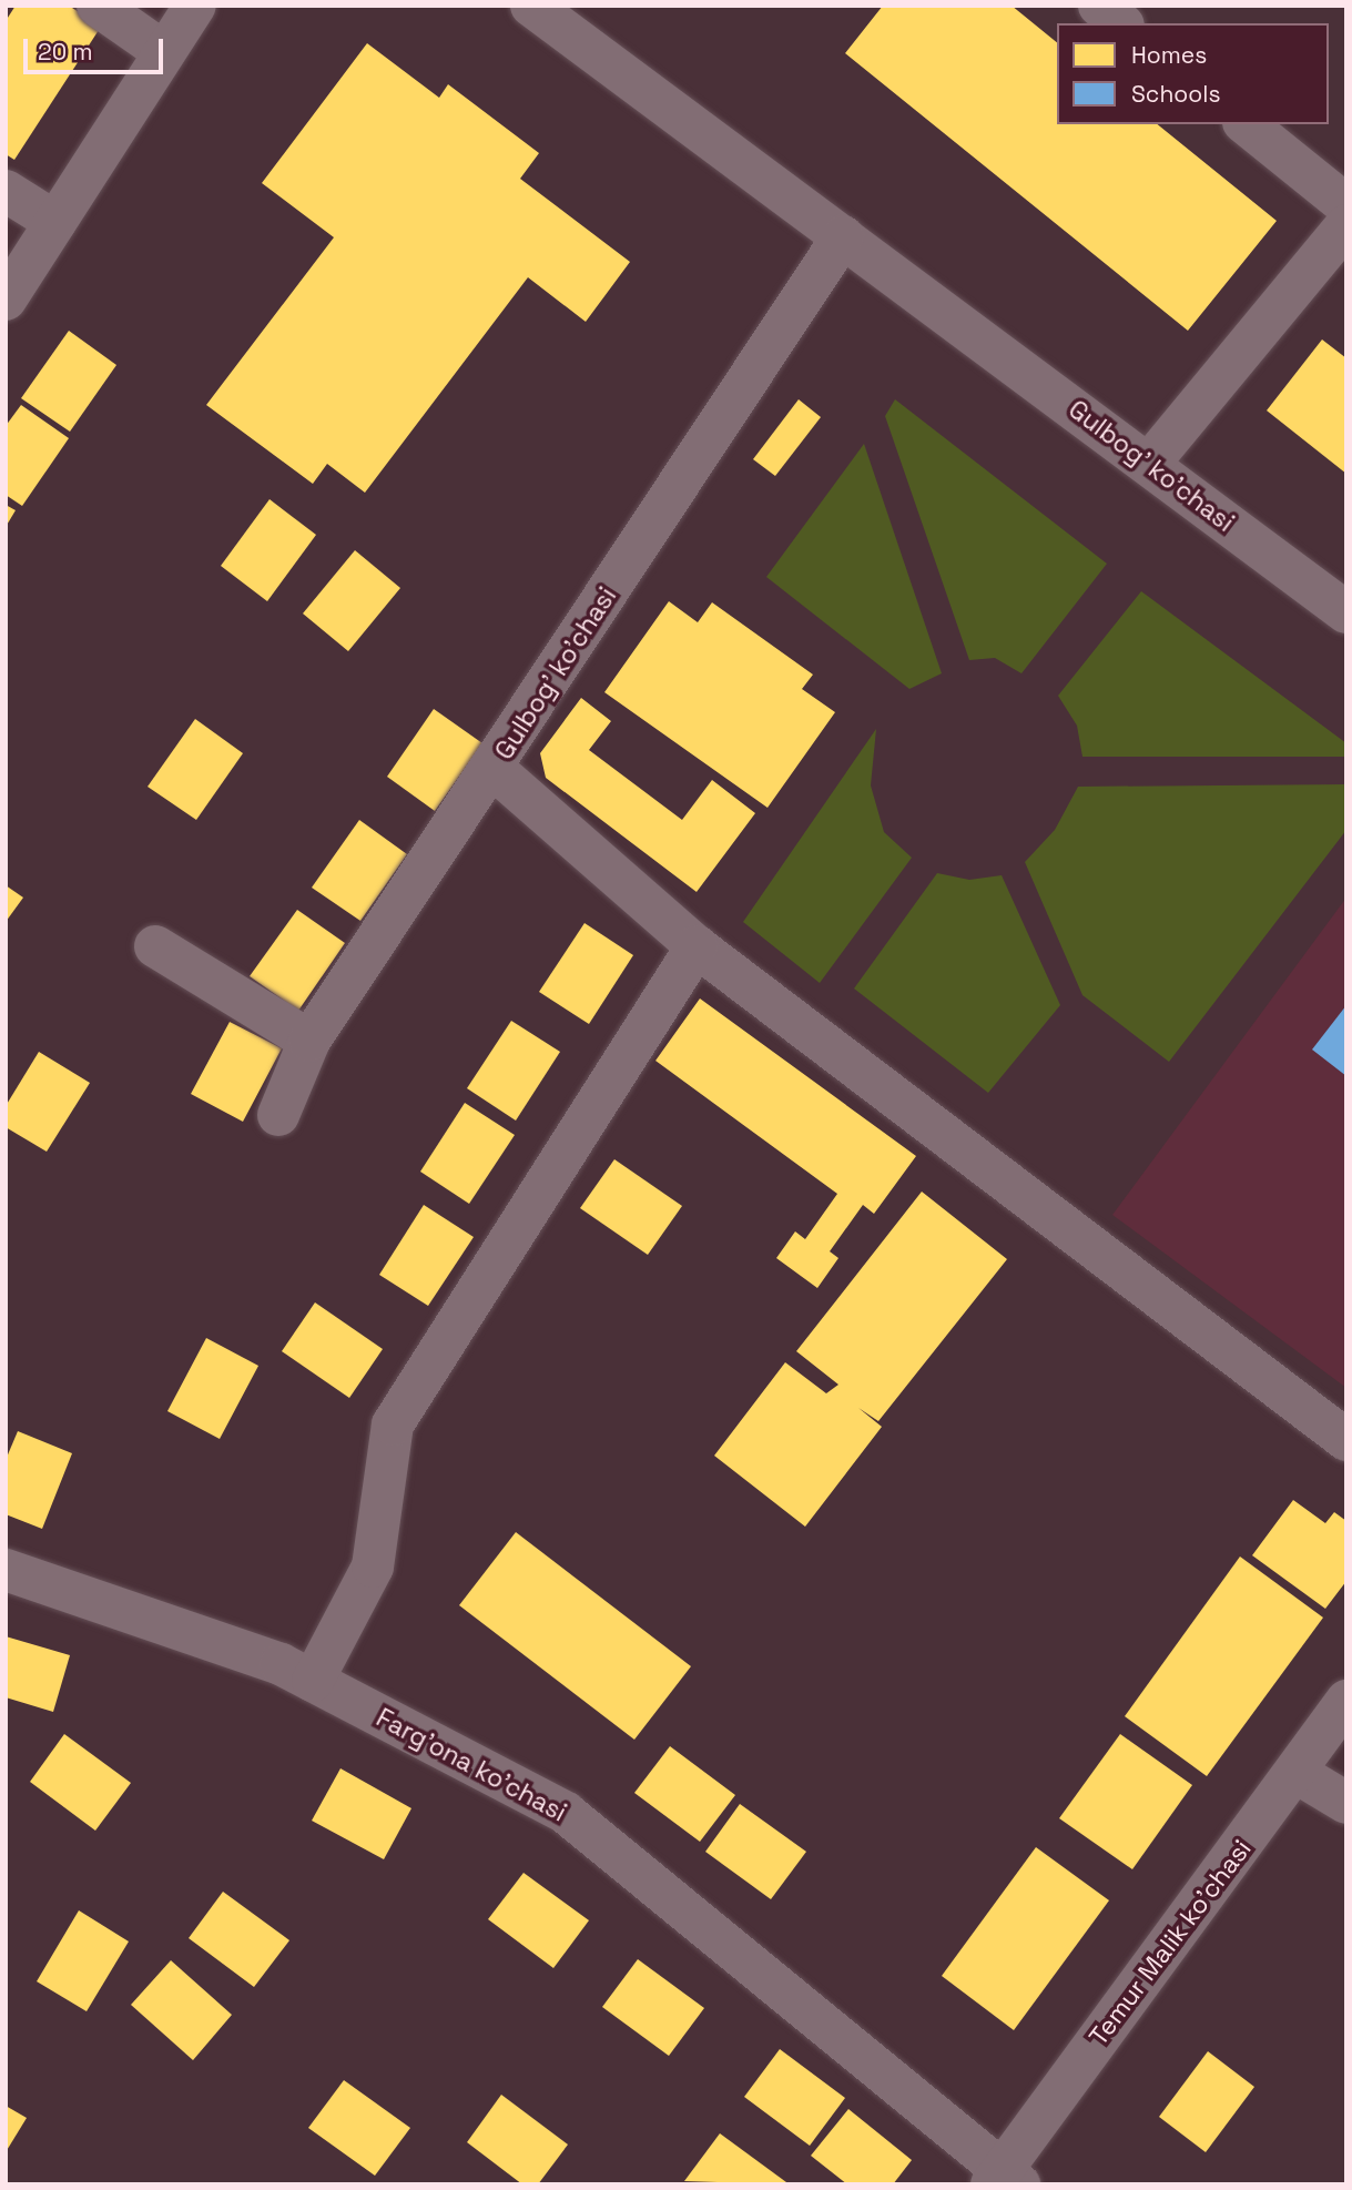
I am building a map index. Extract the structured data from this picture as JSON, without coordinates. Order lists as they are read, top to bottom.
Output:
{
  "streets": {
    "street": ["Gulbog' ko'chasi", "Farg'ona ko'chasi", "Temur Malik ko'chasi"]
  },
  "crossings": [
    ["Farg'ona ko'chasi", "Temur Malik ko'chasi"]
  ],
  "legend": ["Homes", "Schools"],
  "scale_bar": "20 m"
}
